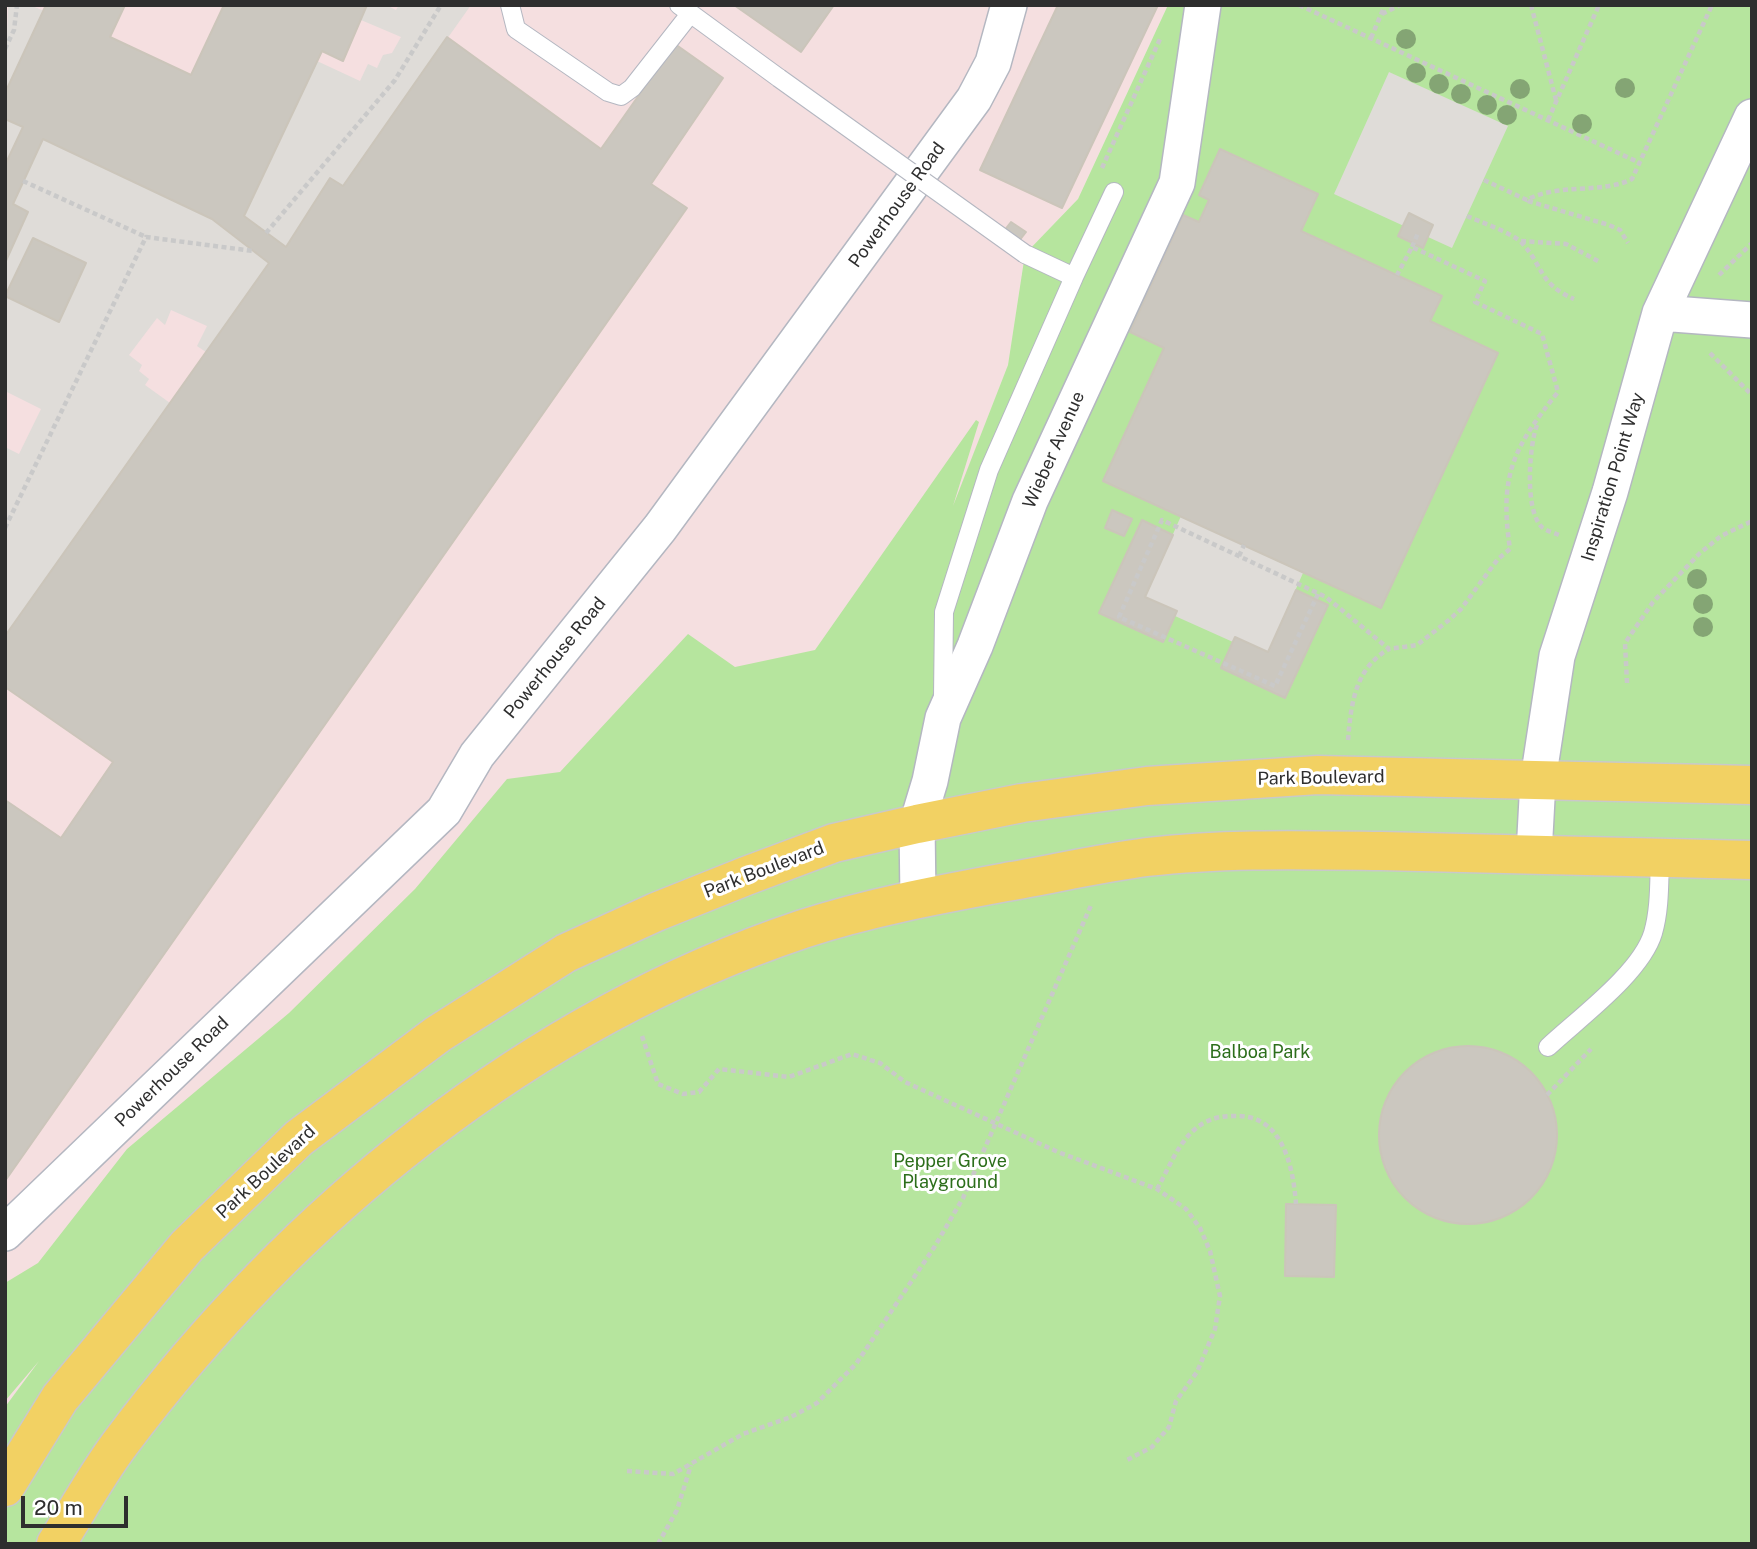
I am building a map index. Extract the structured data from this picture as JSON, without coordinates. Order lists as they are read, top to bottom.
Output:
{
  "streets": {
    "main road": ["Park Boulevard"],
    "street": ["Powerhouse Road", "Wieber Avenue", "Inspiration Point Way"]
  },
  "crossings": [
    ["Wieber Avenue", "Park Boulevard"],
    ["Inspiration Point Way", "Park Boulevard"]
  ],
  "parks": ["Balboa Park", "Pepper Grove Playground"],
  "scale_bar": "20 m"
}
